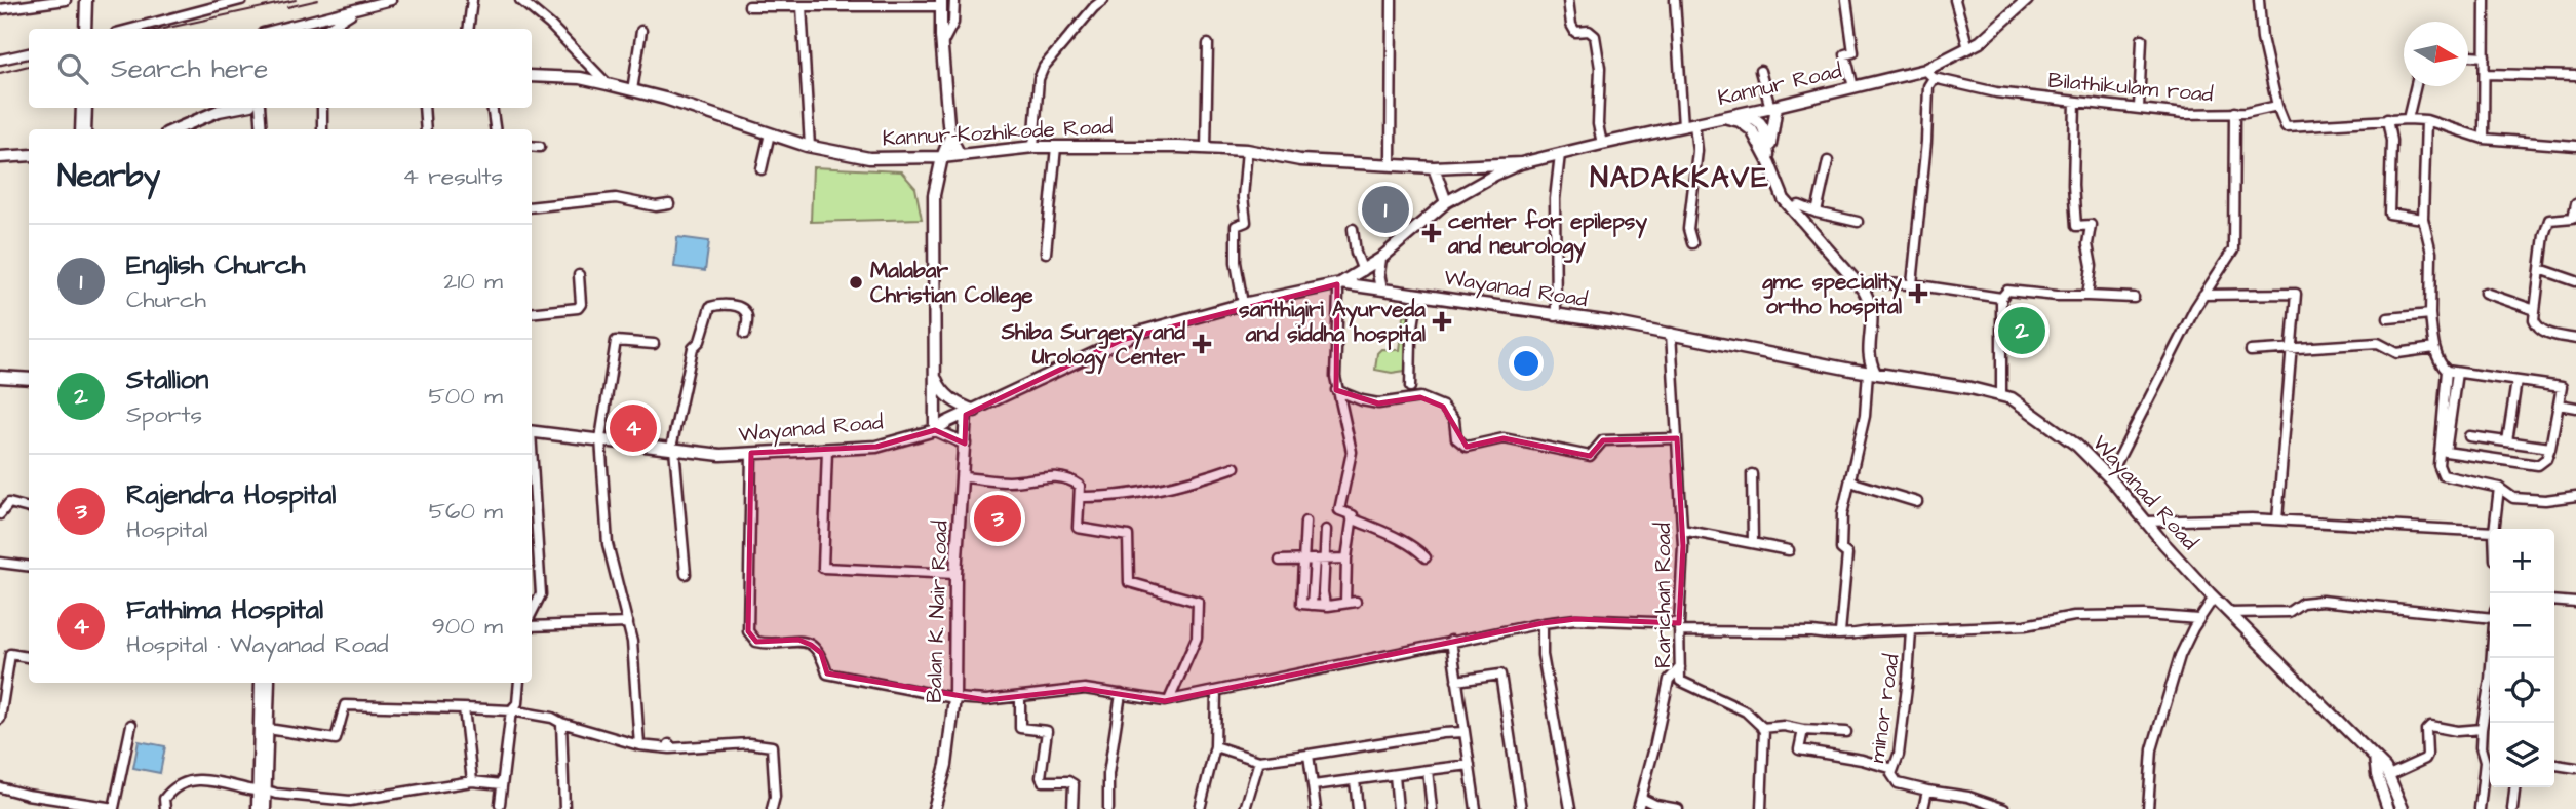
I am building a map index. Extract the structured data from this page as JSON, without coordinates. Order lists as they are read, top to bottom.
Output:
{
  "streets": {
    "main road": [
      "Kannur Road",
      "Kannur-Kozhikode Road",
      "Wayanad Road",
      "Balan K. Nair Road"
    ],
    "street": ["Bilathikulam road", "Rarichan Road", "minor road"]
  },
  "crossings": [
    ["Kannur Road", "Kannur-Kozhikode Road"],
    ["Wayanad Road", "Rarichan Road"],
    ["Wayanad Road", "Balan K. Nair Road"]
  ],
  "districts": ["NADAKKAVE"],
  "places": {
    "health": [
      "center for epilepsy and neurology",
      "gmc speciality ortho hospital",
      "santhigiri Ayurveda and siddha hospital",
      "Shiba Surgery and Urology Center"
    ],
    "other": ["Malabar Christian College"]
  },
  "north": "right",
  "page": {
    "search": "Search here",
    "heading": ["Nearby", "4 results"],
    "pins": [
      "1",
      "2",
      "4",
      "3"
    ],
    "list": [
      {
        "mark": "1",
        "name": "English Church",
        "note": "Church",
        "value": "210 m"
      },
      {
        "mark": "2",
        "name": "Stallion",
        "note": "Sports",
        "value": "500 m"
      },
      {
        "mark": "3",
        "name": "Rajendra Hospital",
        "note": "Hospital",
        "value": "560 m"
      },
      {
        "mark": "4",
        "name": "Fathima Hospital",
        "note": "Hospital · Wayanad Road",
        "value": "900 m"
      }
    ],
    "map_buttons": ["+", "−"]
  }
}
